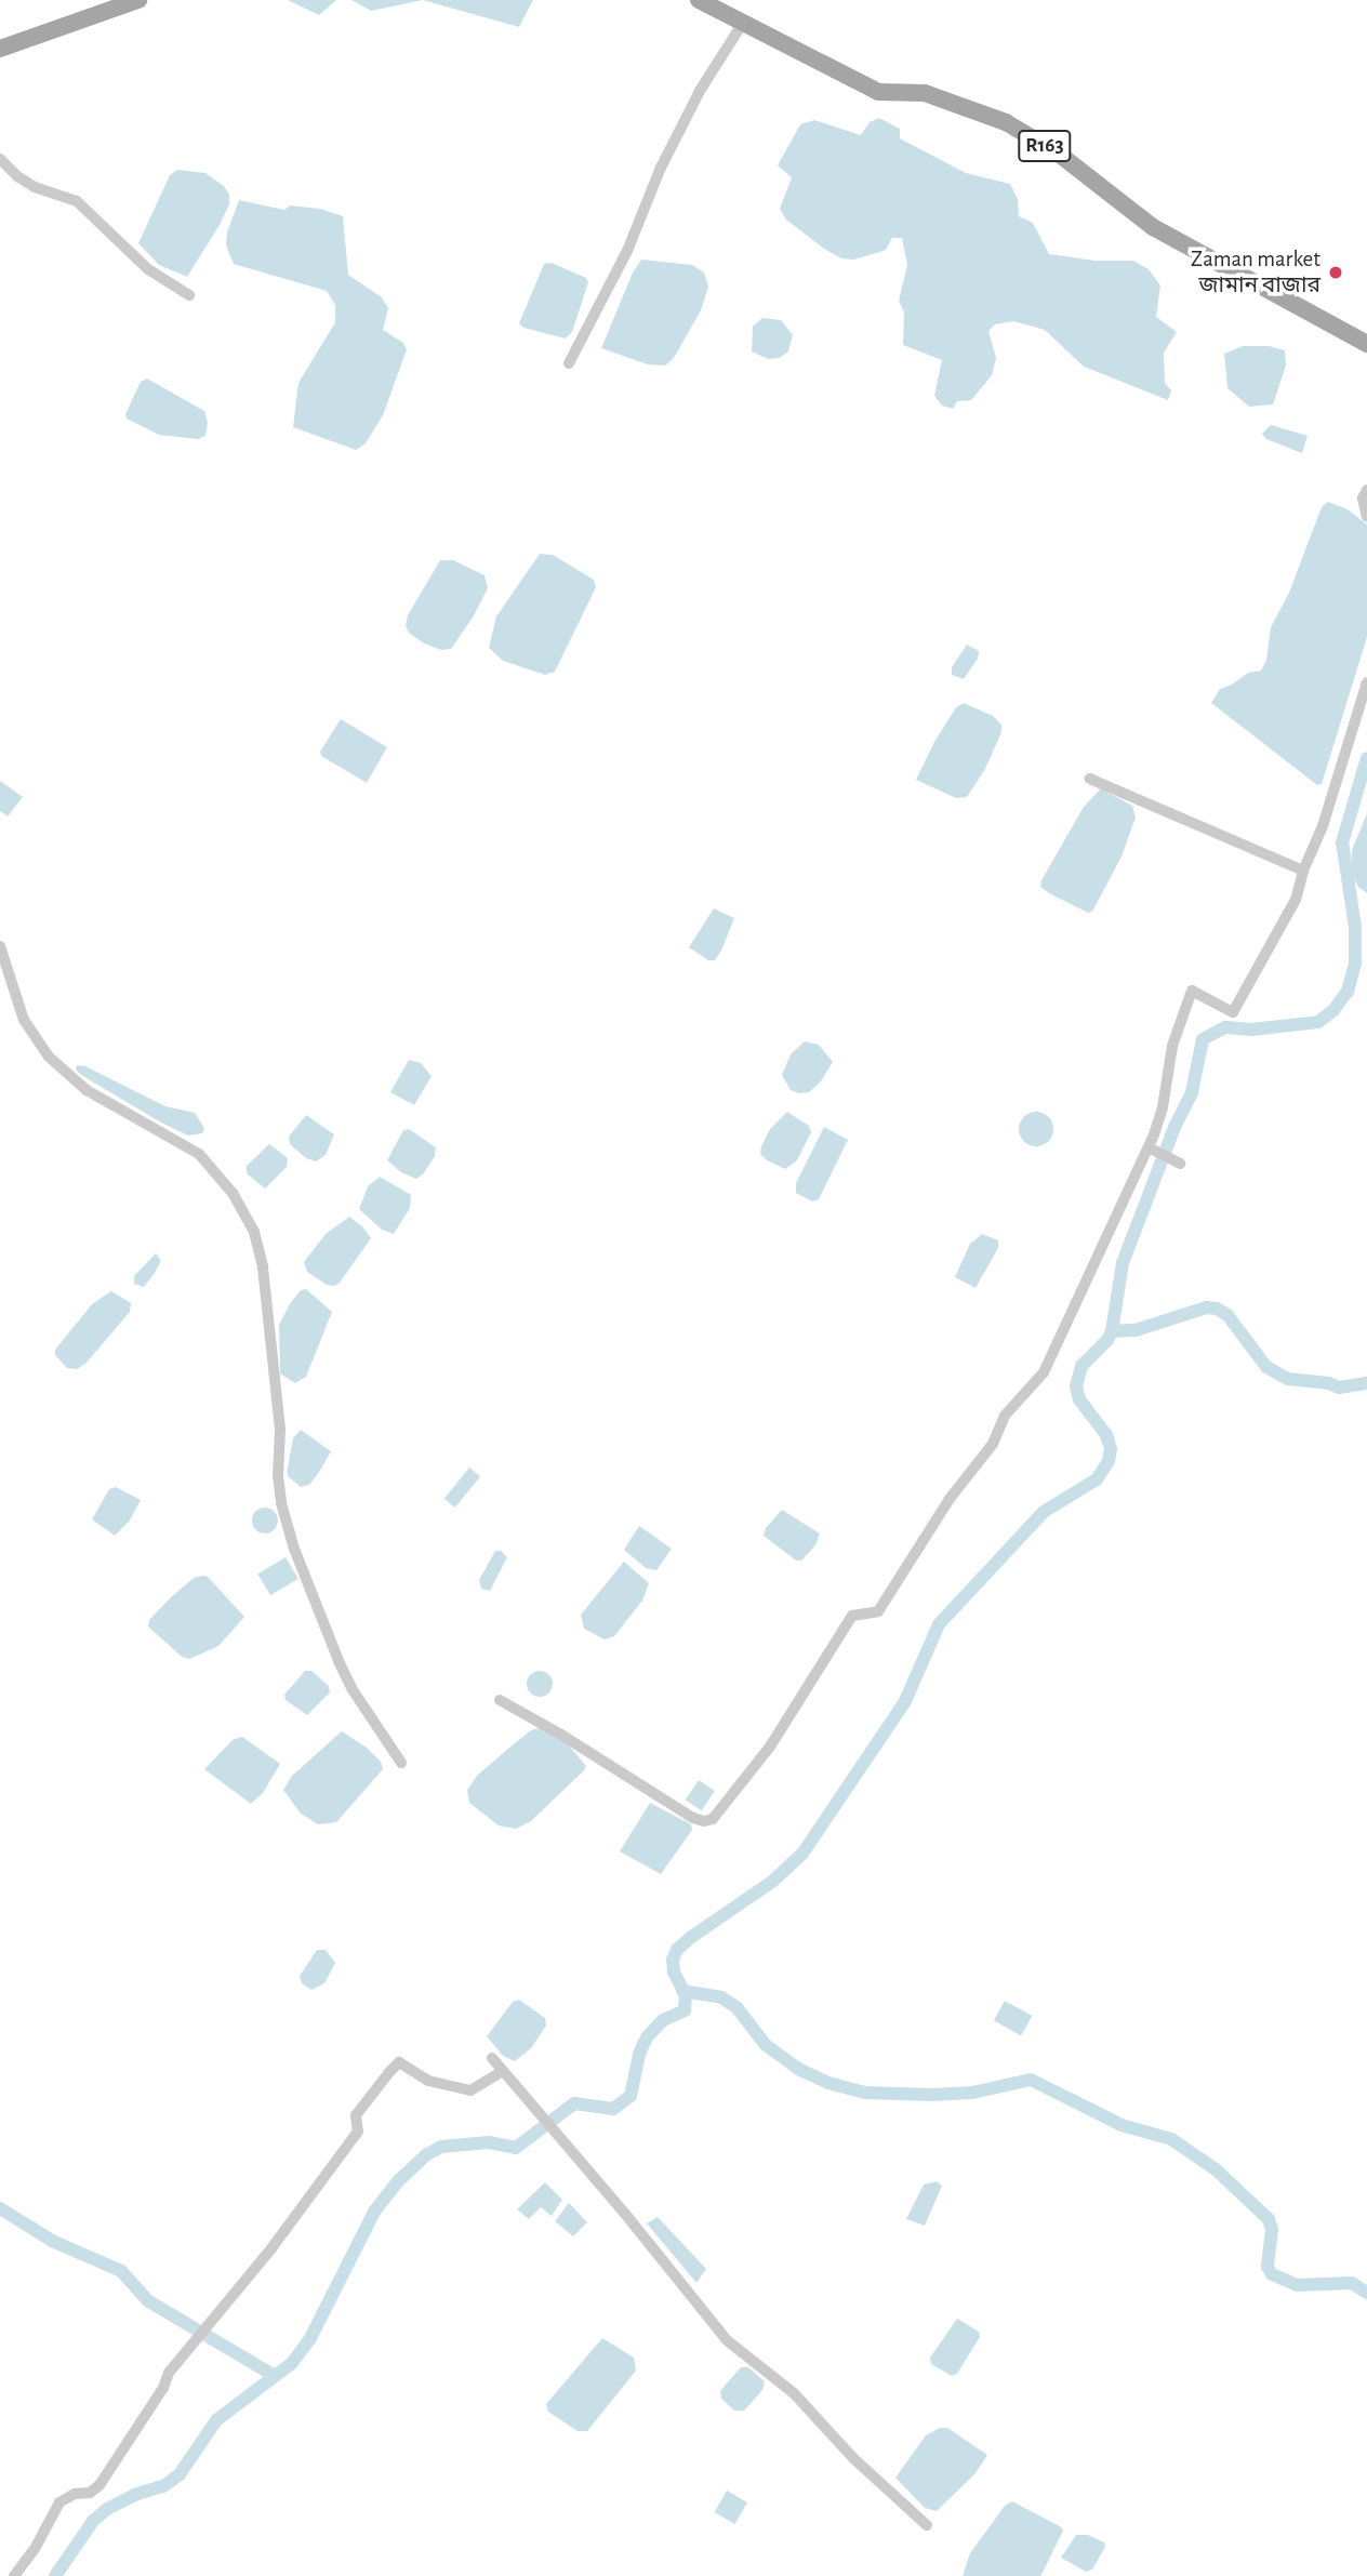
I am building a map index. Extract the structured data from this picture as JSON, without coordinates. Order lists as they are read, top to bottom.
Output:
{
  "streets": {
    "main road": ["R163"]
  },
  "places": ["Zaman market জামান বাজার"]
}
